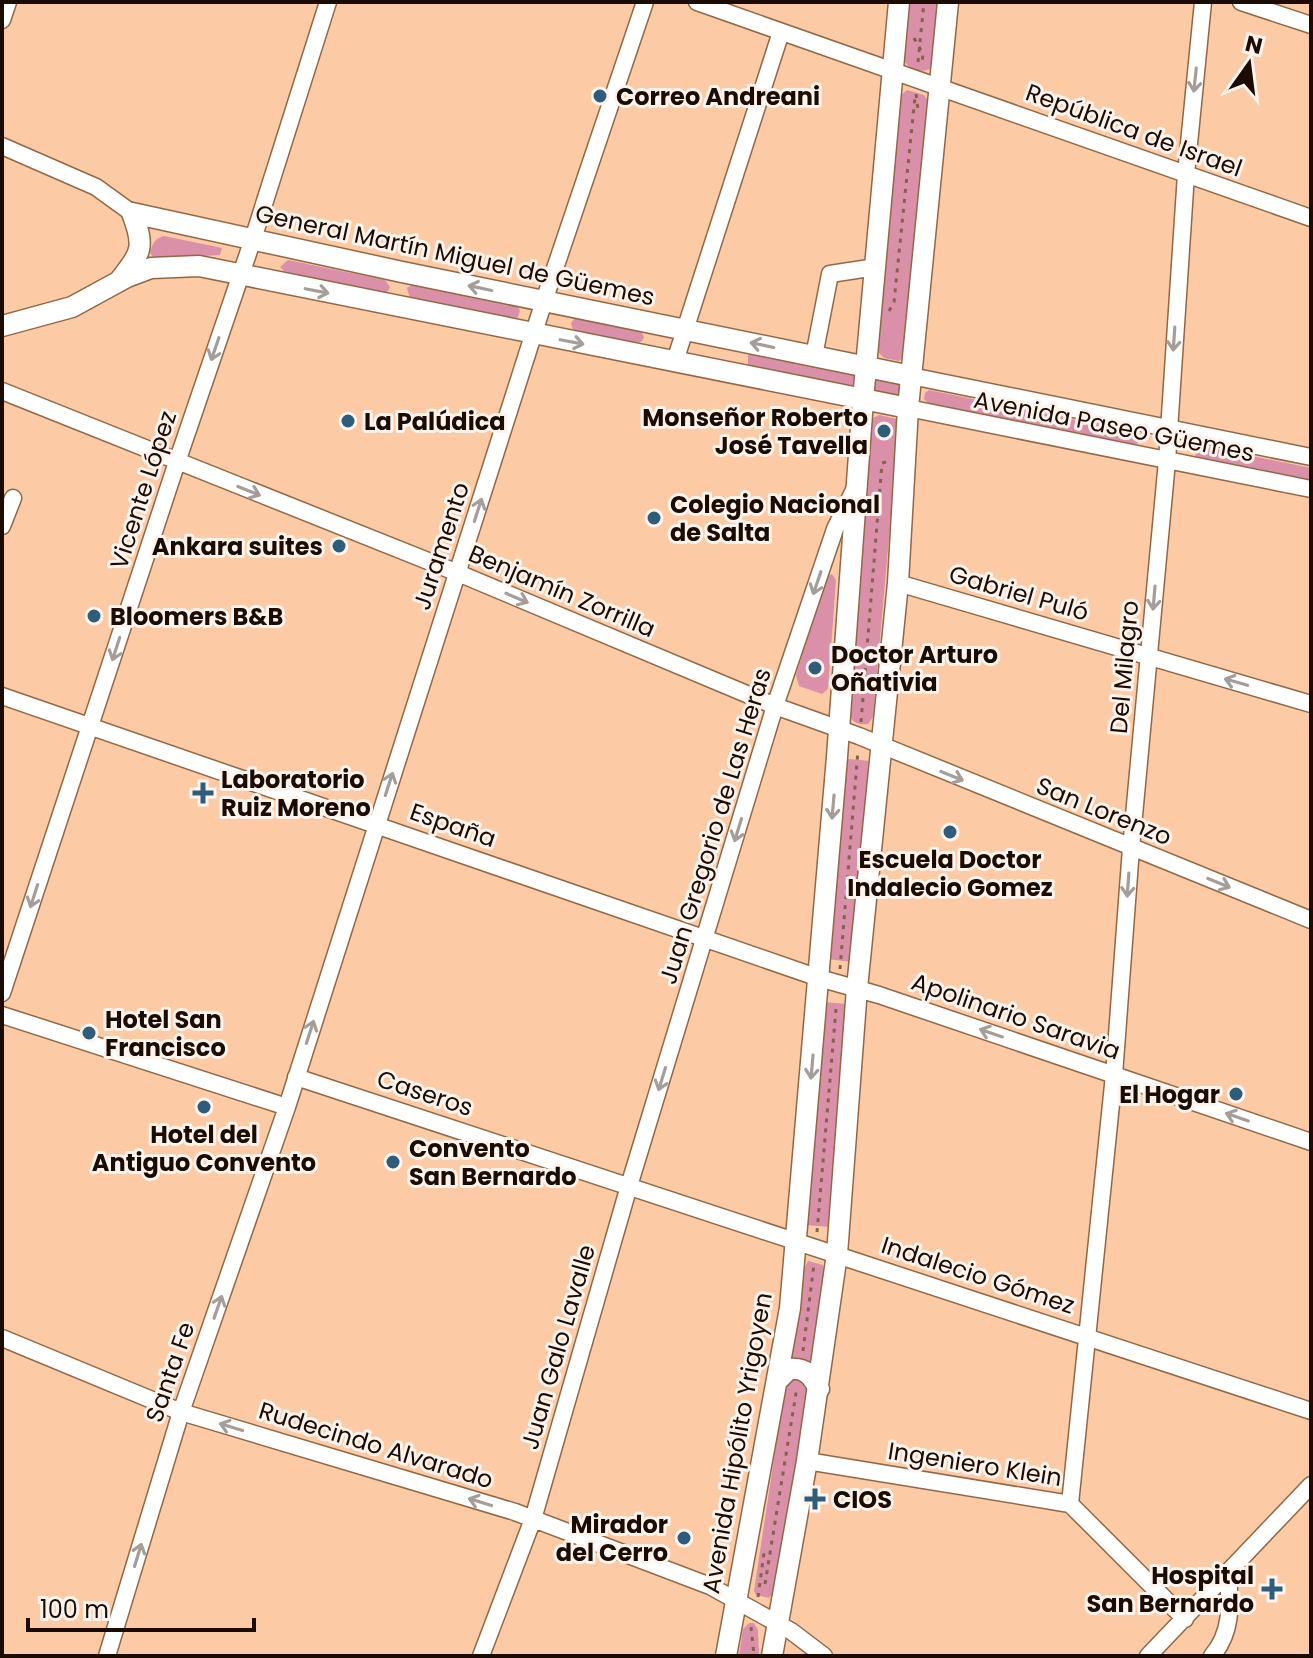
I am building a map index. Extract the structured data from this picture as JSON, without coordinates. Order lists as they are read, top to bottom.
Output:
{
  "streets": {
    "main road": ["General Martín Miguel de Güemes", "Avenida Hipólito Yrigoyen"],
    "street": [
      "República de Israel",
      "Avenida Paseo Güemes",
      "Vicente López",
      "Juramento",
      "Benjamín Zorrilla",
      "Gabriel Puló",
      "Del Milagro",
      "San Lorenzo",
      "España",
      "Juan Gregorio de Las Heras",
      "Apolinario Saravia",
      "Caseros",
      "Indalecio Gómez",
      "Juan Galo Lavalle",
      "Santa Fe",
      "Rudecindo Alvarado",
      "Ingeniero Klein"
    ]
  },
  "crossings": [
    ["República de Israel", "Del Milagro"],
    ["República de Israel", "Avenida Hipólito Yrigoyen"],
    ["General Martín Miguel de Güemes", "Avenida Paseo Güemes"],
    ["General Martín Miguel de Güemes", "Vicente López"],
    ["General Martín Miguel de Güemes", "Juramento"],
    ["General Martín Miguel de Güemes", "Avenida Hipólito Yrigoyen"],
    ["Avenida Paseo Güemes", "Del Milagro"],
    ["Vicente López", "Benjamín Zorrilla"],
    ["Vicente López", "España"],
    ["Juramento", "Benjamín Zorrilla"],
    ["Juramento", "España"],
    ["Juramento", "Caseros"],
    ["Juramento", "Santa Fe"],
    ["Benjamín Zorrilla", "San Lorenzo"],
    ["Benjamín Zorrilla", "Juan Gregorio de Las Heras"],
    ["Benjamín Zorrilla", "Avenida Hipólito Yrigoyen"],
    ["Gabriel Puló", "Del Milagro"],
    ["Del Milagro", "San Lorenzo"],
    ["Del Milagro", "Apolinario Saravia"],
    ["Del Milagro", "Indalecio Gómez"],
    ["Del Milagro", "Ingeniero Klein"],
    ["España", "Juan Gregorio de Las Heras"],
    ["España", "Apolinario Saravia"],
    ["Juan Gregorio de Las Heras", "Apolinario Saravia"],
    ["Juan Gregorio de Las Heras", "Caseros"],
    ["Juan Gregorio de Las Heras", "Indalecio Gómez"],
    ["Juan Gregorio de Las Heras", "Juan Galo Lavalle"],
    ["Juan Gregorio de Las Heras", "Avenida Hipólito Yrigoyen"],
    ["Apolinario Saravia", "Avenida Hipólito Yrigoyen"],
    ["Caseros", "Indalecio Gómez"],
    ["Caseros", "Juan Galo Lavalle"],
    ["Indalecio Gómez", "Juan Galo Lavalle"],
    ["Indalecio Gómez", "Avenida Hipólito Yrigoyen"],
    ["Juan Galo Lavalle", "Rudecindo Alvarado"],
    ["Santa Fe", "Rudecindo Alvarado"],
    ["Avenida Hipólito Yrigoyen", "Rudecindo Alvarado"]
  ],
  "one_way": [
    "Vicente López",
    "Juramento",
    "Benjamín Zorrilla",
    "Gabriel Puló",
    "Del Milagro",
    "San Lorenzo",
    "Juan Gregorio de Las Heras",
    "Apolinario Saravia",
    "Santa Fe",
    "Rudecindo Alvarado"
  ],
  "places": {
    "other": [
      "Correo Andreani",
      "La Palúdica",
      "Monseñor Roberto José Tavella",
      "Colegio Nacional de Salta",
      "Ankara suites",
      "Bloomers B&B",
      "Doctor Arturo Oñativia",
      "Escuela Doctor Indalecio Gomez",
      "Hotel San Francisco",
      "El Hogar",
      "Hotel del Antiguo Convento",
      "Convento San Bernardo",
      "Mirador del Cerro"
    ],
    "health": ["Laboratorio Ruiz Moreno", "CIOS", "Hospital San Bernardo"]
  },
  "scale_bar": "100 m",
  "north": "top"
}
